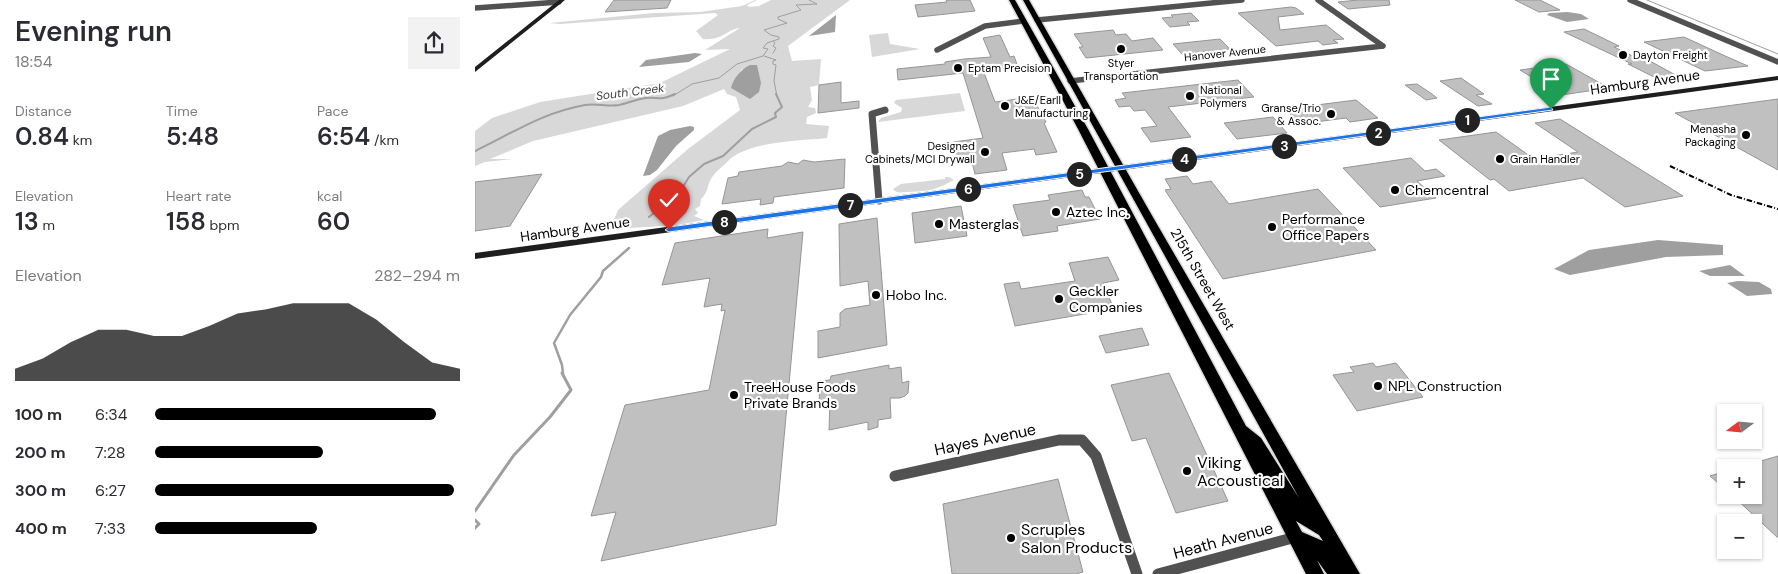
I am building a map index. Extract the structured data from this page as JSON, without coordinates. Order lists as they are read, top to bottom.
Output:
{
  "streets": {
    "main road": ["215th Street West"],
    "street": [
      "Hanover Avenue",
      "Hamburg Avenue",
      "Hayes Avenue",
      "Heath Avenue"
    ]
  },
  "crossings": [
    ["Hanover Avenue", "215th Street West"],
    ["Hamburg Avenue", "215th Street West"]
  ],
  "water": ["South Creek"],
  "places": [
    "Styer Transportation",
    "Dayton Freight",
    "Eptam Precision",
    "National Polymers",
    "J&E/Earll Manufacturing",
    "Granse/Trio & Assoc.",
    "Menasha Packaging",
    "Designed Cabinets/MCI Drywall",
    "Grain Handler",
    "Chemcentral",
    "Aztec Inc.",
    "Masterglas",
    "Performance Office Papers",
    "Hobo Inc.",
    "Geckler Companies",
    "NPL Construction",
    "TreeHouse Foods Private Brands",
    "Viking Accoustical",
    "Scruples Salon Products"
  ],
  "north": "left",
  "page": {
    "heading": ["Evening run", "18:54"],
    "stats": [
      ["Distance", "0.84 km"],
      ["Time", "5:48"],
      ["Pace", "6:54 /km"],
      ["Elevation", "13 m"],
      ["Heart rate", "158 bpm"],
      ["kcal", "60"]
    ],
    "pins": [
      "1",
      "2",
      "3",
      "4",
      "5",
      "6",
      "7",
      "8"
    ],
    "chart": ["Elevation", "282–294 m"],
    "list": [
      {
        "name": "100 m",
        "note": "6:34"
      },
      {
        "name": "200 m",
        "note": "7:28"
      },
      {
        "name": "300 m",
        "note": "6:27"
      },
      {
        "name": "400 m",
        "note": "7:33"
      }
    ],
    "map_buttons": ["+", "−"]
  }
}
